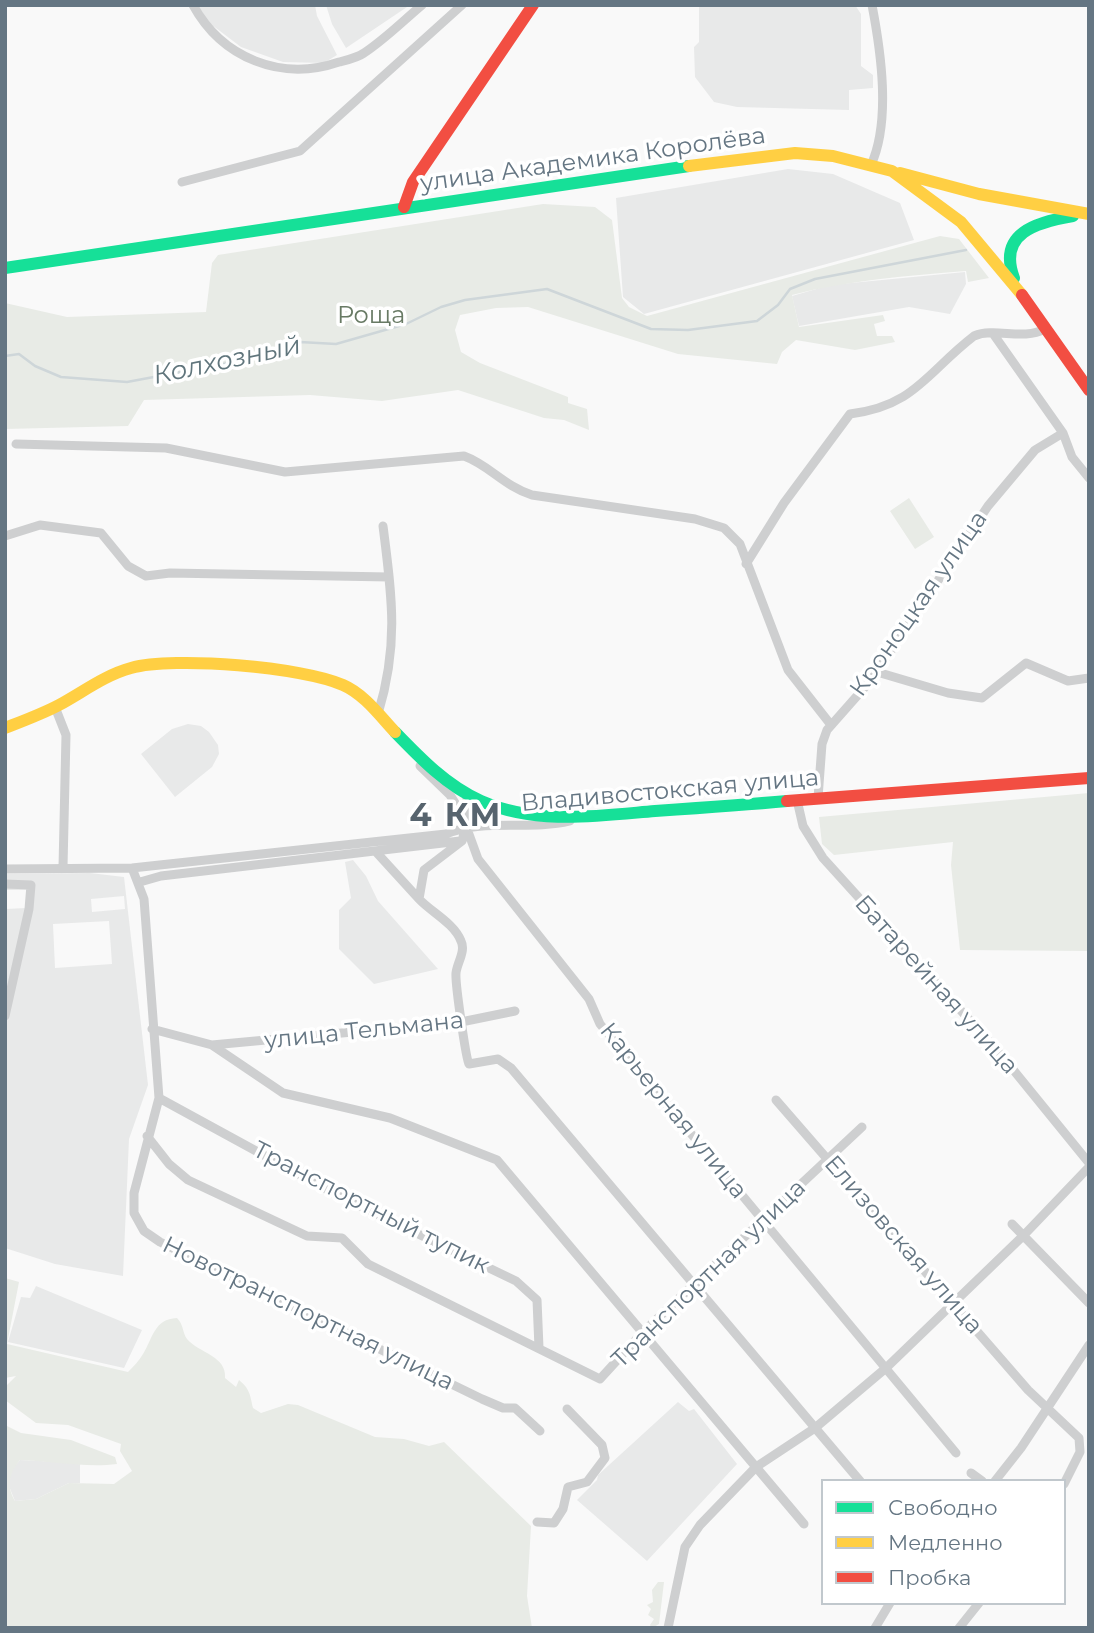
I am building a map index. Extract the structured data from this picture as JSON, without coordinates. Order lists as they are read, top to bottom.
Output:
{
  "streets": {
    "main road": ["улица Академика Королёва", "Владивостокская улица"],
    "street": [
      "Кроноцкая улица",
      "Батарейная улица",
      "улица Тельмана",
      "Карьерная улица",
      "Транспортный тупик",
      "Елизовская улица",
      "Транспортная улица",
      "Новотранспортная улица"
    ]
  },
  "crossings": [
    ["Кроноцкая улица", "Владивостокская улица"],
    ["Владивостокская улица", "Батарейная улица"],
    ["Владивостокская улица", "Карьерная улица"],
    ["Владивостокская улица", "Новотранспортная улица"],
    ["Карьерная улица", "Транспортная улица"],
    ["Транспортный тупик", "Транспортная улица"],
    ["Транспортный тупик", "Новотранспортная улица"],
    ["Елизовская улица", "Транспортная улица"],
    ["Транспортная улица", "Новотранспортная улица"]
  ],
  "districts": ["4 КМ"],
  "water": ["Колхозный"],
  "parks": ["Роща"],
  "legend": ["Свободно", "Медленно", "Пробка"]
}
